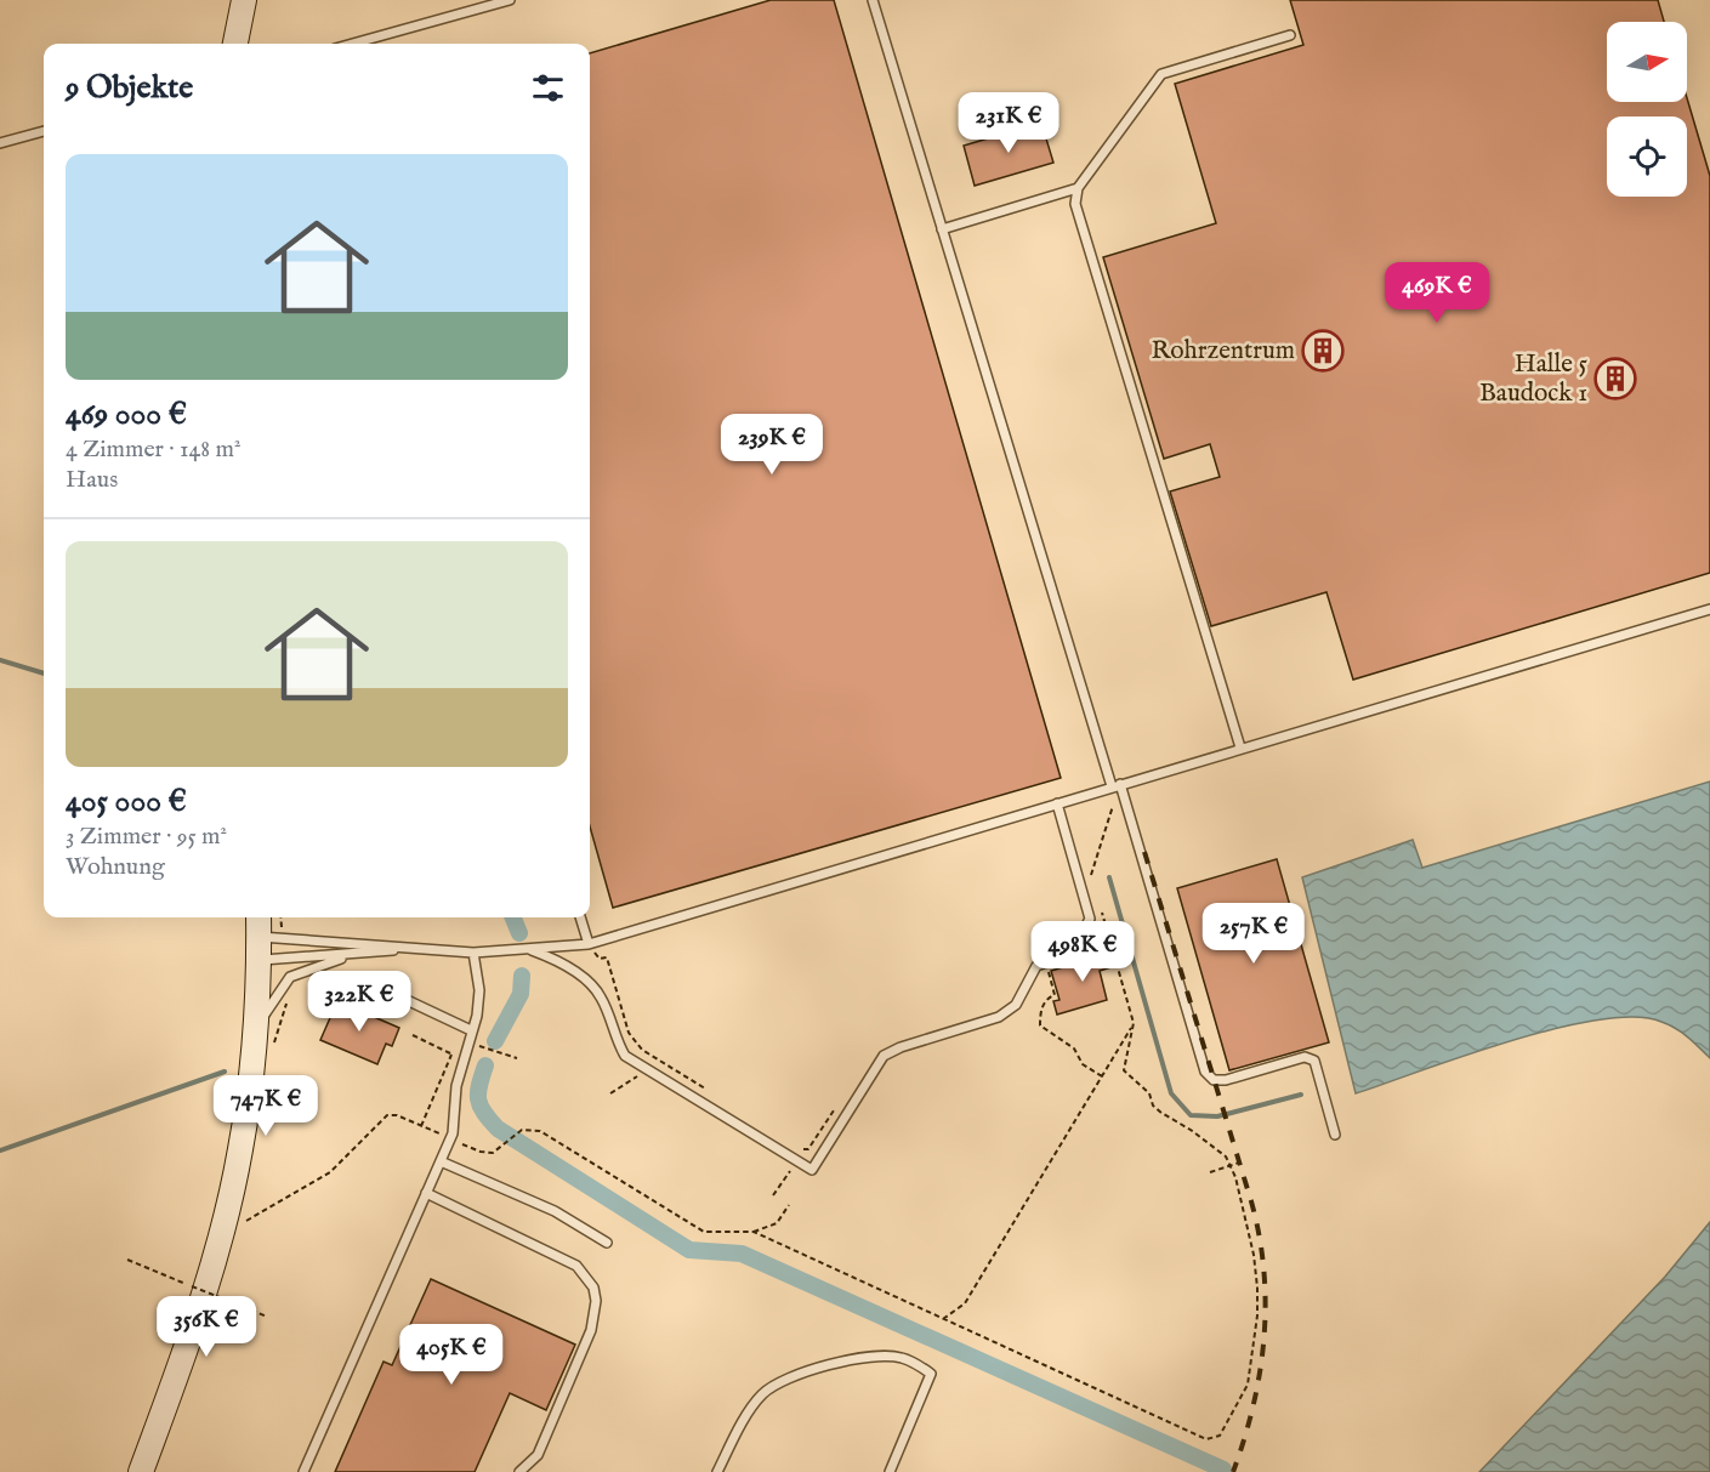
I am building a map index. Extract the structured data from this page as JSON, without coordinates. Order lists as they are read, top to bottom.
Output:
{
  "places": {
    "building": ["Rohrzentrum", "Halle 5 Baudock 1"]
  },
  "north": "right",
  "page": {
    "heading": "9 Objekte",
    "price": [
      "231K €",
      "469K €",
      "239K €",
      "257K €",
      "498K €",
      "322K €",
      "747K €",
      "356K €",
      "405K €"
    ],
    "list": [
      {
        "name": "469 000 €",
        "note": "4 Zimmer · 148 m² · Haus"
      },
      {
        "name": "405 000 €",
        "note": "3 Zimmer · 95 m² · Wohnung"
      }
    ]
  }
}
